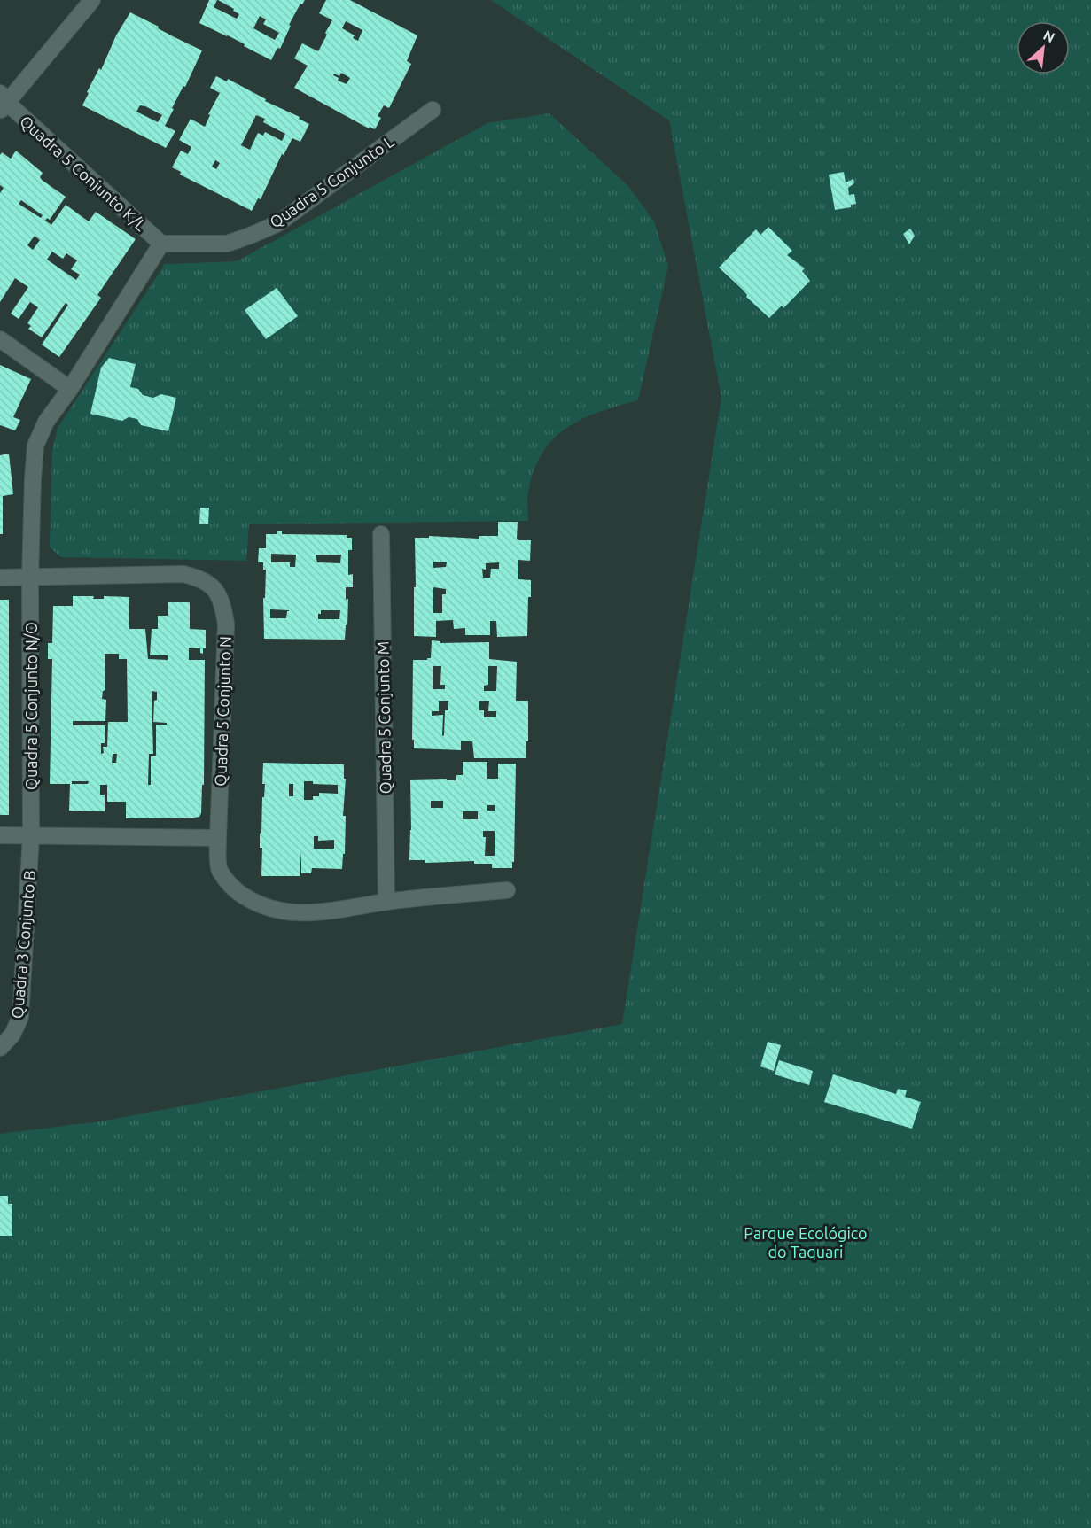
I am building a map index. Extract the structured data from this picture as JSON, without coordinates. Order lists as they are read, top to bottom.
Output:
{
  "streets": {
    "street": [
      "Quadra 5 Conjunto K/L",
      "Quadra 5 Conjunto L",
      "Quadra 5 Conjunto N/O",
      "Quadra 5 Conjunto N",
      "Quadra 5 Conjunto M",
      "Quadra 3 Conjunto B"
    ]
  },
  "crossings": [
    ["Quadra 5 Conjunto K/L", "Quadra 5 Conjunto L"],
    ["Quadra 5 Conjunto K/L", "Quadra 5 Conjunto N/O"],
    ["Quadra 5 Conjunto L", "Quadra 5 Conjunto N/O"],
    ["Quadra 5 Conjunto N/O", "Quadra 5 Conjunto N"],
    ["Quadra 5 Conjunto N/O", "Quadra 3 Conjunto B"]
  ],
  "parks": ["Parque Ecológico do Taquari"],
  "north": "top right"
}
